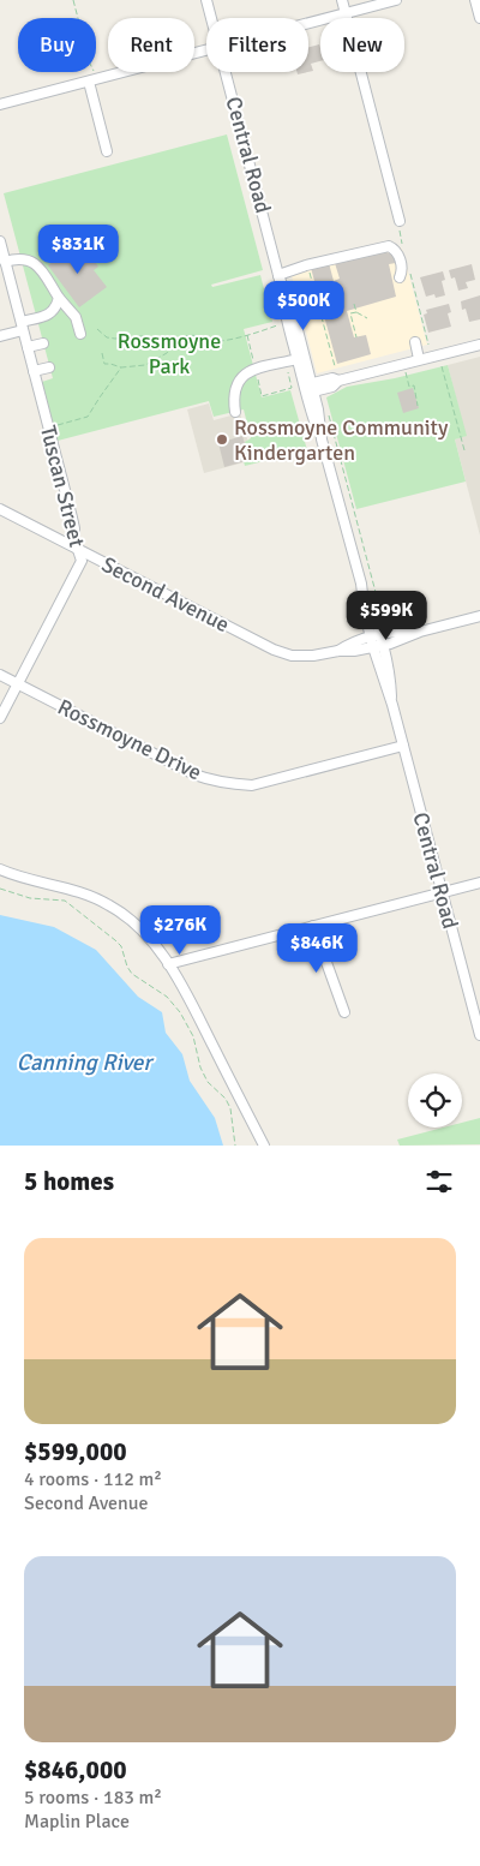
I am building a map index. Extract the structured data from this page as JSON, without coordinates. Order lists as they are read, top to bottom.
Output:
{
  "streets": {
    "street": [
      "Central Road",
      "Tuscan Street",
      "Second Avenue",
      "Rossmoyne Drive"
    ]
  },
  "crossings": [
    ["Central Road", "Second Avenue"],
    ["Central Road", "Rossmoyne Drive"],
    ["Tuscan Street", "Second Avenue"],
    ["Tuscan Street", "Rossmoyne Drive"]
  ],
  "water": ["Canning River"],
  "parks": ["Rossmoyne Park"],
  "places": ["Rossmoyne Community Kindergarten"],
  "page": {
    "chip": [
      "Buy",
      "Rent",
      "Filters",
      "New"
    ],
    "price": [
      "$831K",
      "$500K",
      "$599K",
      "$276K",
      "$846K"
    ],
    "heading": "5 homes",
    "list": [
      {
        "name": "$599,000",
        "note": "4 rooms · 112 m² · Second Avenue"
      },
      {
        "name": "$846,000",
        "note": "5 rooms · 183 m² · Maplin Place"
      }
    ]
  }
}
